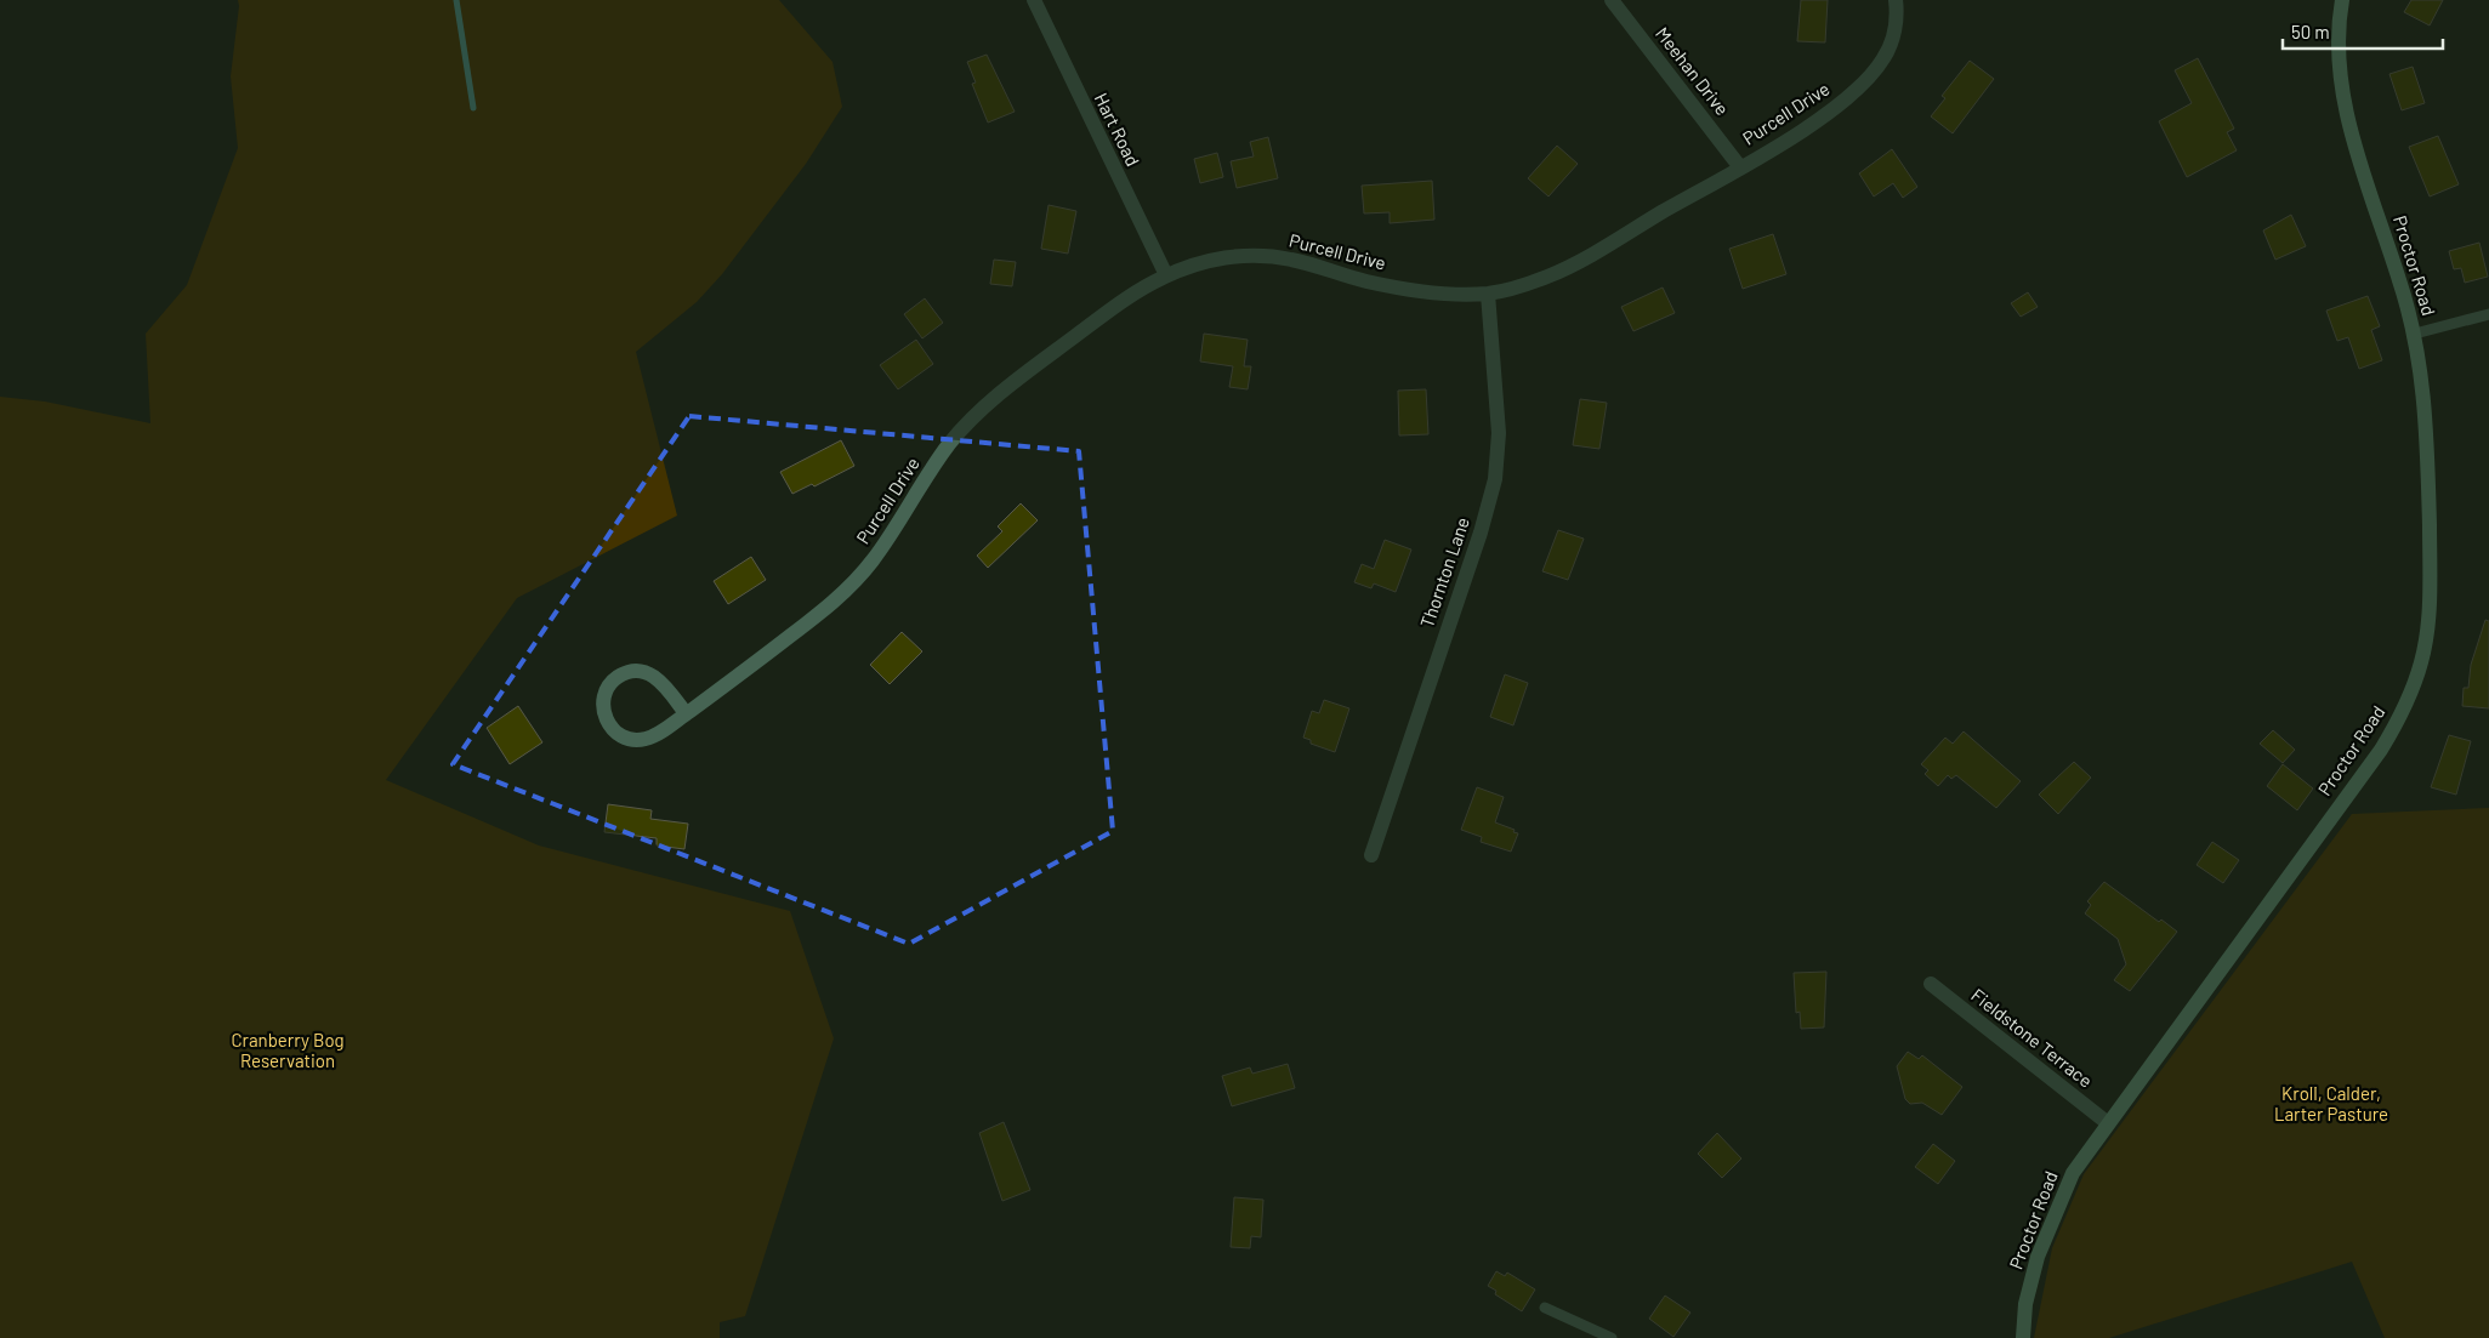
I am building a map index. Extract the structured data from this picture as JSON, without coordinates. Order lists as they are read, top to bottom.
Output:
{
  "streets": {
    "main road": ["Proctor Road"],
    "street": [
      "Meehan Drive",
      "Purcell Drive",
      "Hart Road",
      "Thornton Lane",
      "Fieldstone Terrace"
    ]
  },
  "crossings": [
    ["Meehan Drive", "Purcell Drive"],
    ["Purcell Drive", "Hart Road"],
    ["Purcell Drive", "Thornton Lane"],
    ["Proctor Road", "Fieldstone Terrace"]
  ],
  "parks": ["Cranberry Bog Reservation", "Kroll, Calder, Larter Pasture"],
  "scale_bar": "50 m"
}
